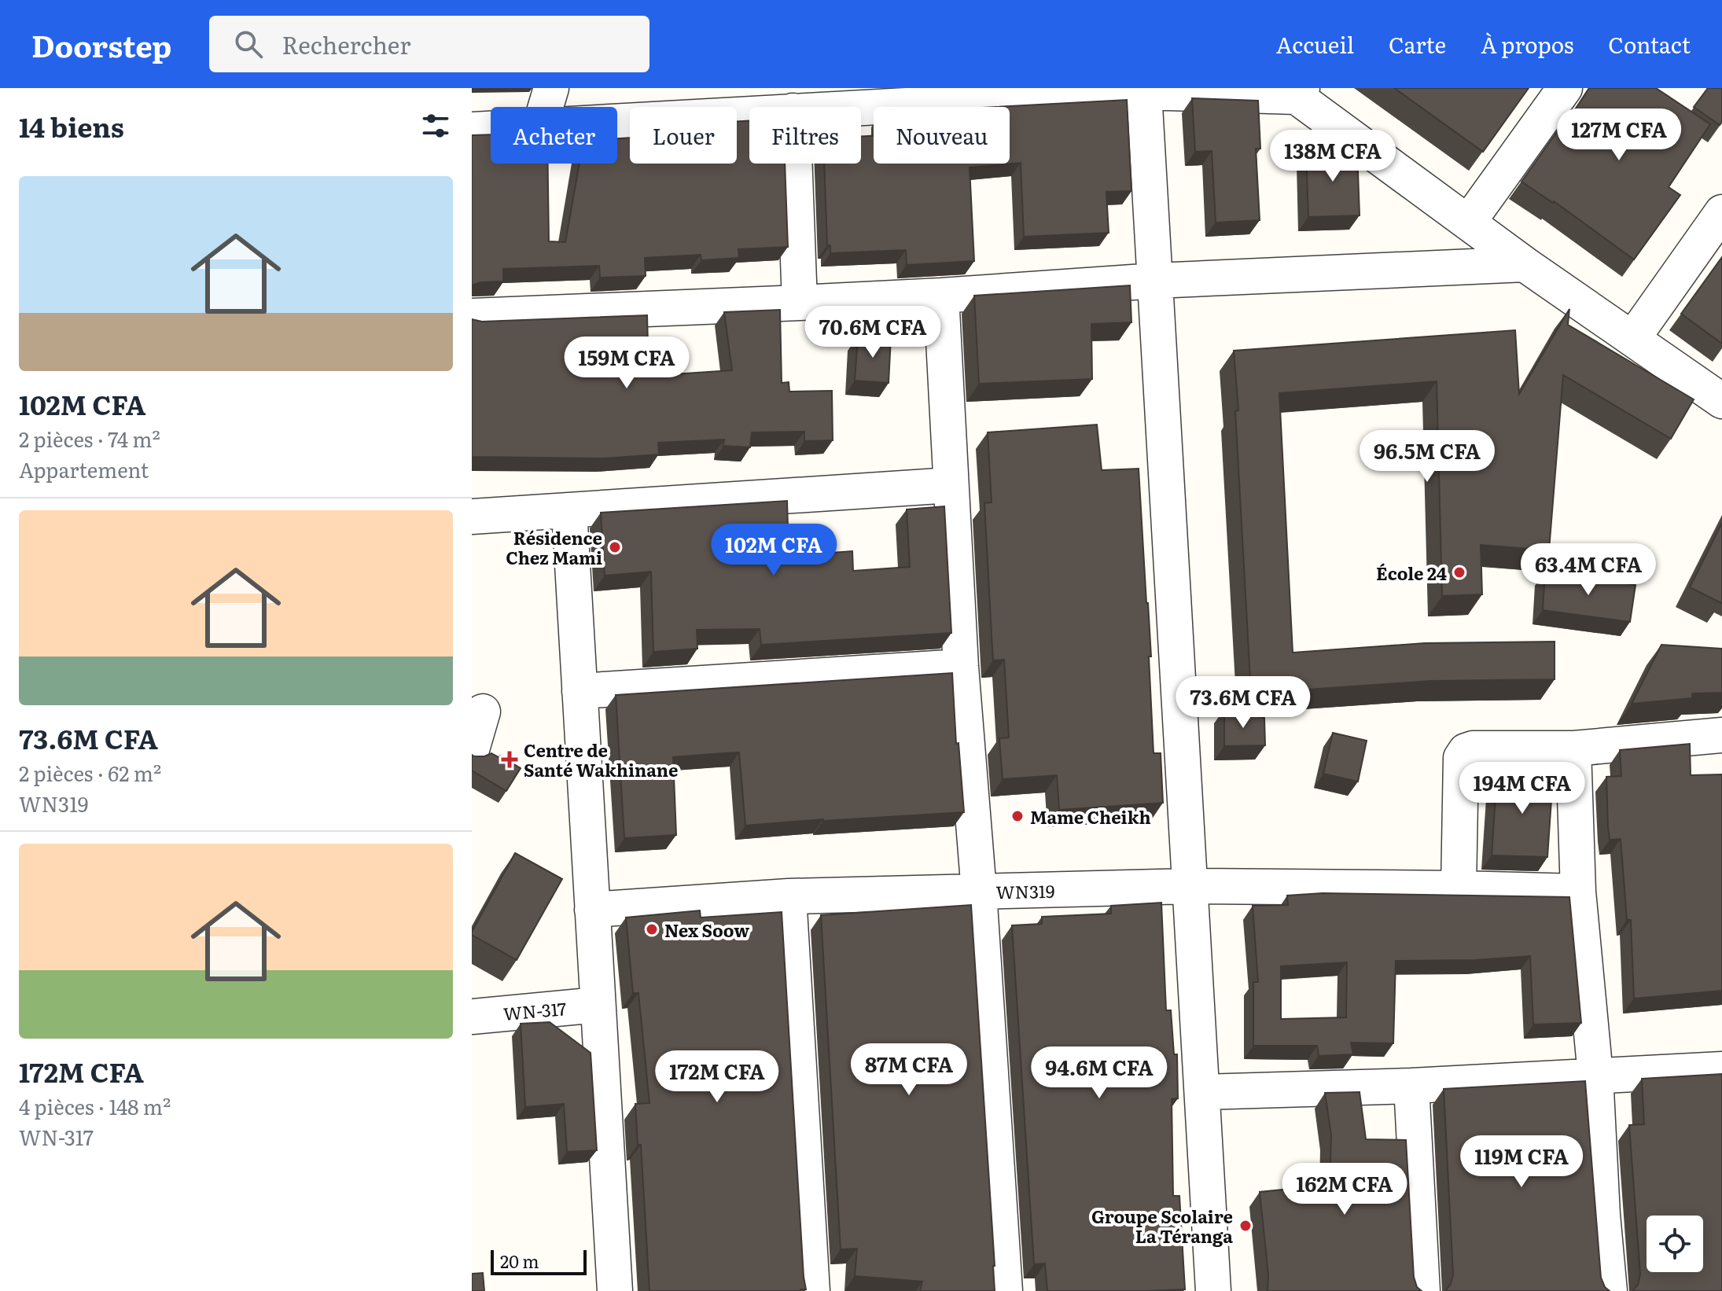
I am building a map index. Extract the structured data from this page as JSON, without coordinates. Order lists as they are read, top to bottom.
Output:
{
  "streets": {
    "street": ["WN319", "WN-317"]
  },
  "places": {
    "other": [
      "Résidence Chez Mami",
      "École 24",
      "Mame Cheikh",
      "Nex Soow",
      "Groupe Scolaire La Téranga"
    ],
    "health": ["Centre de Santé Wakhinane"]
  },
  "scale_bar": "20 m",
  "page": {
    "header": "Doorstep",
    "search": "Rechercher",
    "nav": [
      "Accueil",
      "Carte",
      "À propos",
      "Contact"
    ],
    "heading": "14 biens",
    "chip": [
      "Acheter",
      "Louer",
      "Filtres",
      "Nouveau"
    ],
    "price": [
      "127M CFA",
      "138M CFA",
      "70.6M CFA",
      "159M CFA",
      "96.5M CFA",
      "102M CFA",
      "63.4M CFA",
      "73.6M CFA",
      "194M CFA",
      "87M CFA",
      "94.6M CFA",
      "172M CFA",
      "119M CFA",
      "162M CFA"
    ],
    "list": [
      {
        "name": "102M CFA",
        "note": "2 pièces · 74 m² · Appartement"
      },
      {
        "name": "73.6M CFA",
        "note": "2 pièces · 62 m² · WN319"
      },
      {
        "name": "172M CFA",
        "note": "4 pièces · 148 m² · WN-317"
      }
    ],
    "scale": "20 m"
  }
}
